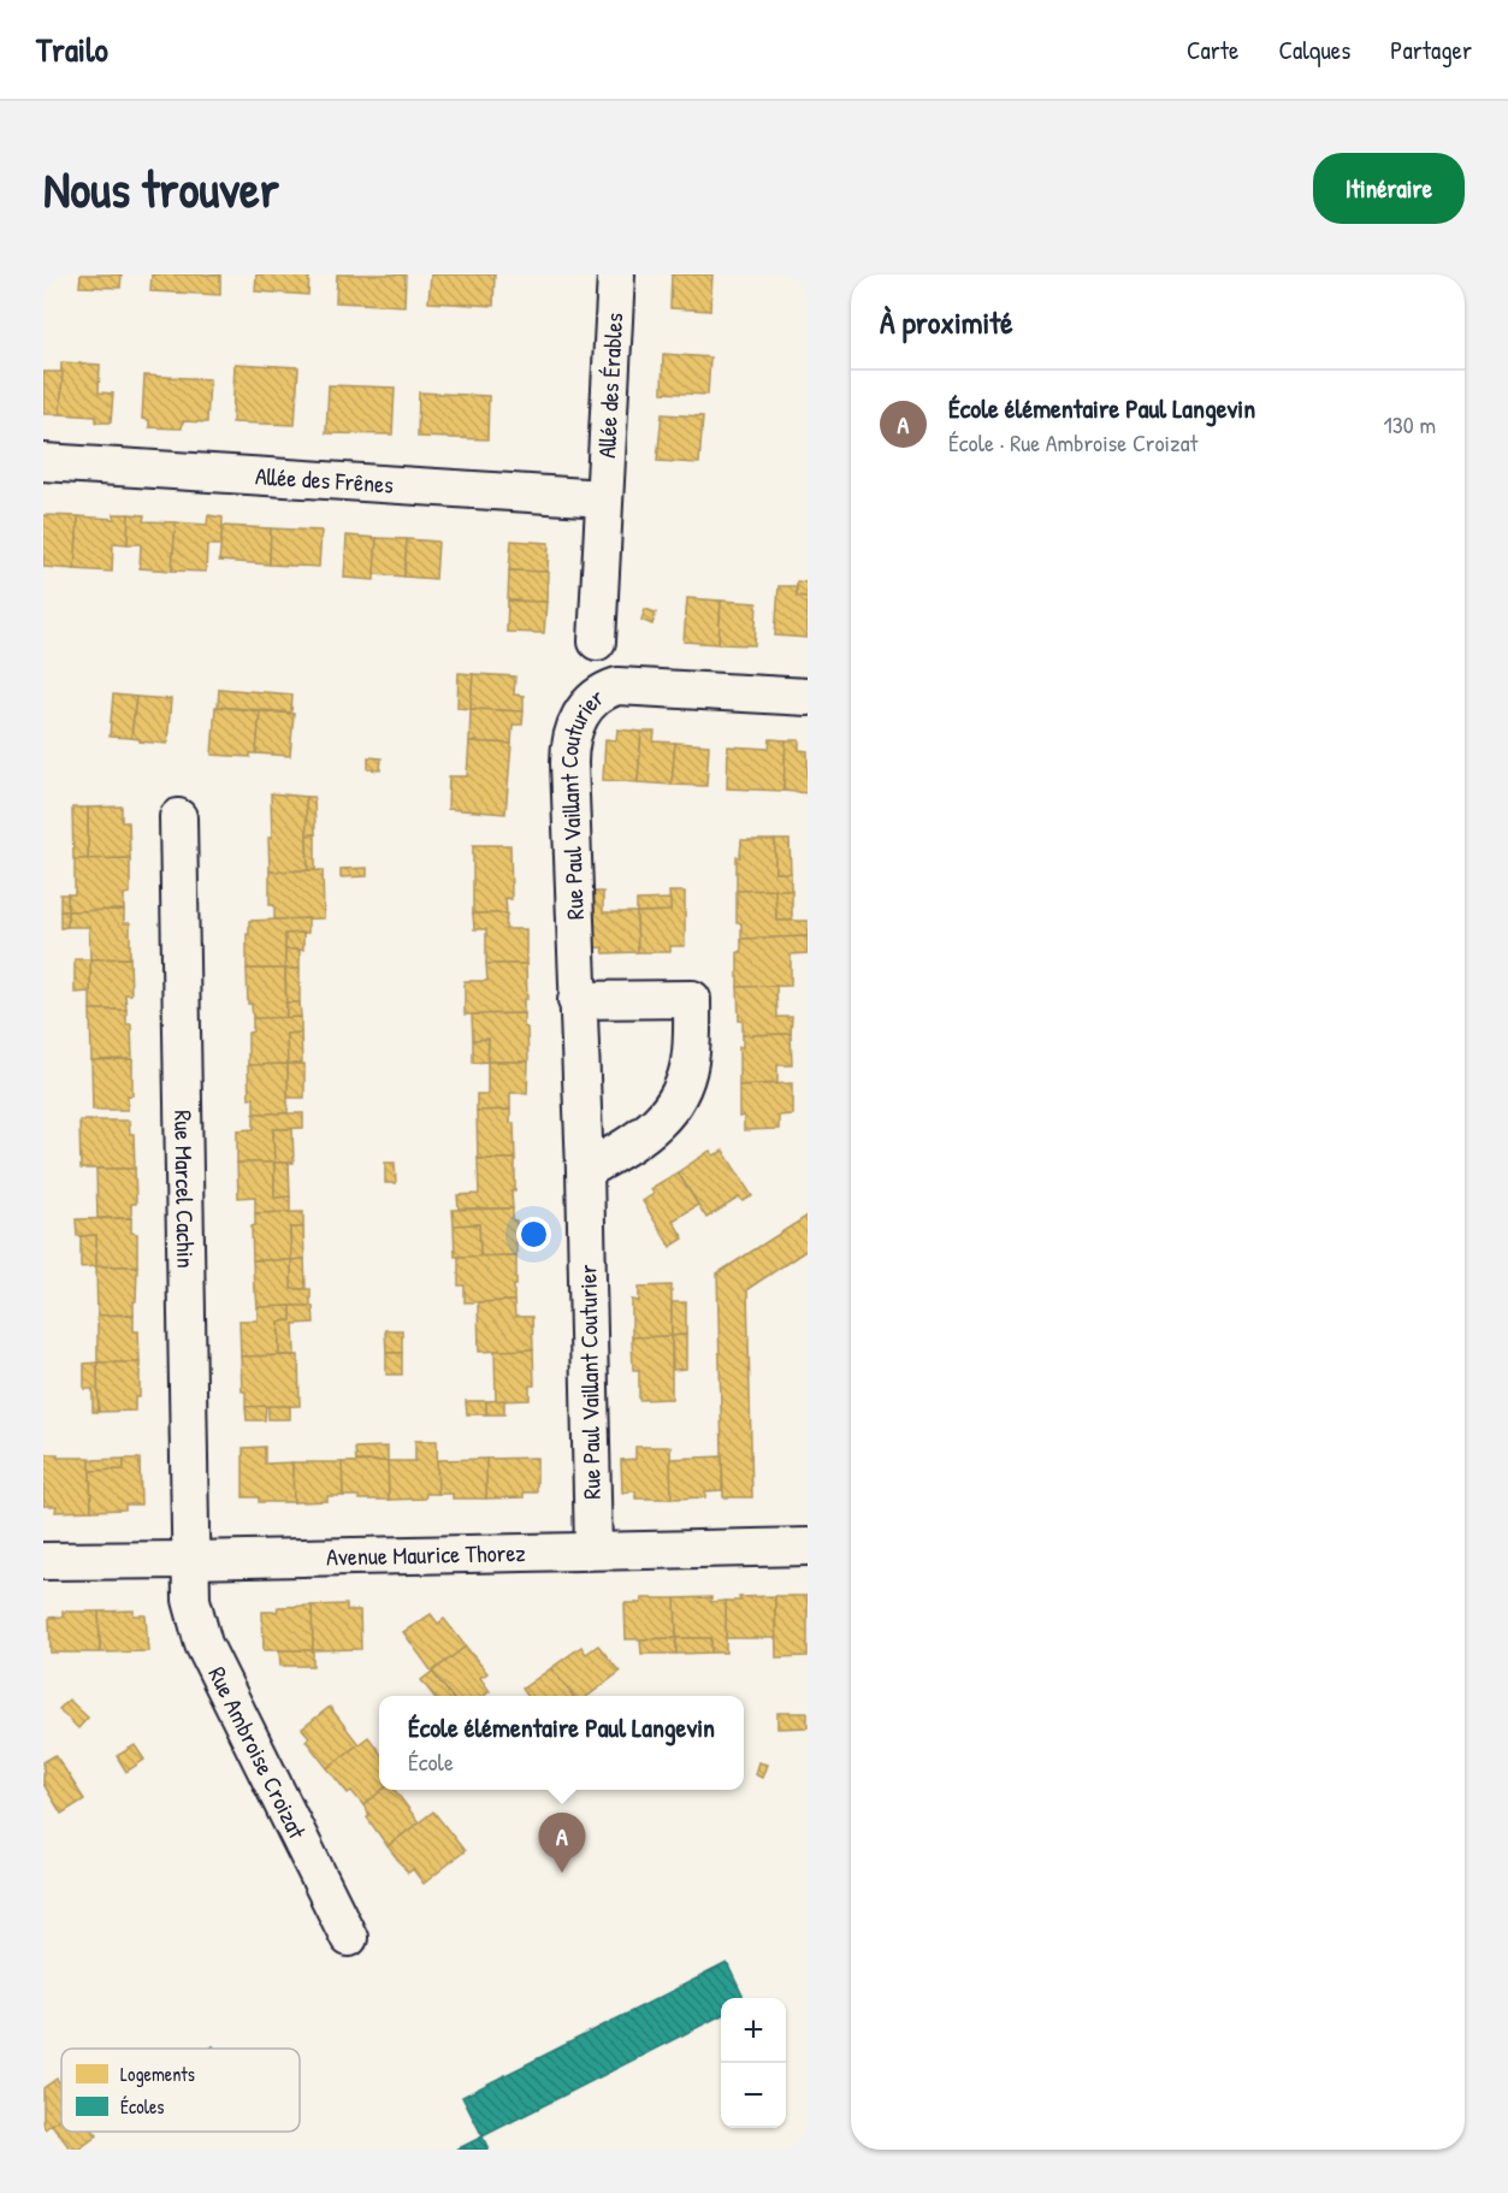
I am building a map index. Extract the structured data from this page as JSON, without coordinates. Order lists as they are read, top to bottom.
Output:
{
  "streets": {
    "street": [
      "Allée des Érables",
      "Allée des Frênes",
      "Rue Paul Vaillant Couturier",
      "Rue Marcel Cachin",
      "Avenue Maurice Thorez",
      "Rue Ambroise Croizat"
    ]
  },
  "crossings": [
    ["Allée des Érables", "Allée des Frênes"],
    ["Rue Paul Vaillant Couturier", "Avenue Maurice Thorez"],
    ["Rue Marcel Cachin", "Avenue Maurice Thorez"],
    ["Rue Marcel Cachin", "Rue Ambroise Croizat"],
    ["Avenue Maurice Thorez", "Rue Ambroise Croizat"]
  ],
  "legend": ["Logements", "Écoles"],
  "page": {
    "header": "Trailo",
    "nav": ["Carte", "Calques", "Partager"],
    "buttons": "Itinéraire",
    "title": "Nous trouver",
    "heading": "À proximité",
    "list": [
      {
        "mark": "A",
        "name": "École élémentaire Paul Langevin",
        "note": "École · Rue Ambroise Croizat",
        "value": "130 m"
      }
    ],
    "popup": ["École élémentaire Paul Langevin", "École"],
    "pins": "A",
    "map_buttons": ["+", "−"]
  }
}
